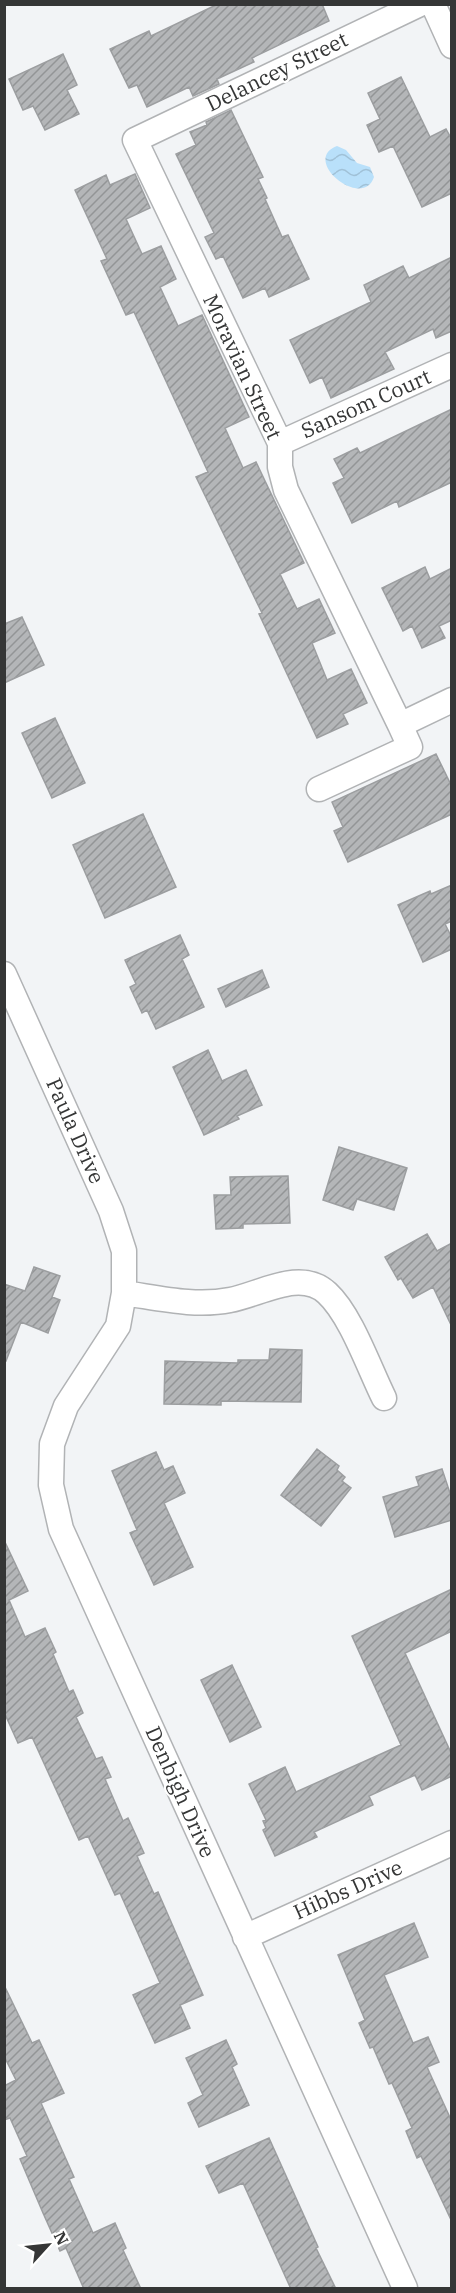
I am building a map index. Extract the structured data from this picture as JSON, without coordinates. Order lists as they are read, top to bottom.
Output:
{
  "streets": {
    "street": [
      "Delancey Street",
      "Moravian Street",
      "Sansom Court",
      "Paula Drive",
      "Denbigh Drive",
      "Hibbs Drive"
    ]
  },
  "crossings": [
    ["Delancey Street", "Moravian Street"],
    ["Moravian Street", "Sansom Court"],
    ["Paula Drive", "Denbigh Drive"],
    ["Denbigh Drive", "Hibbs Drive"]
  ],
  "north": "top right"
}
